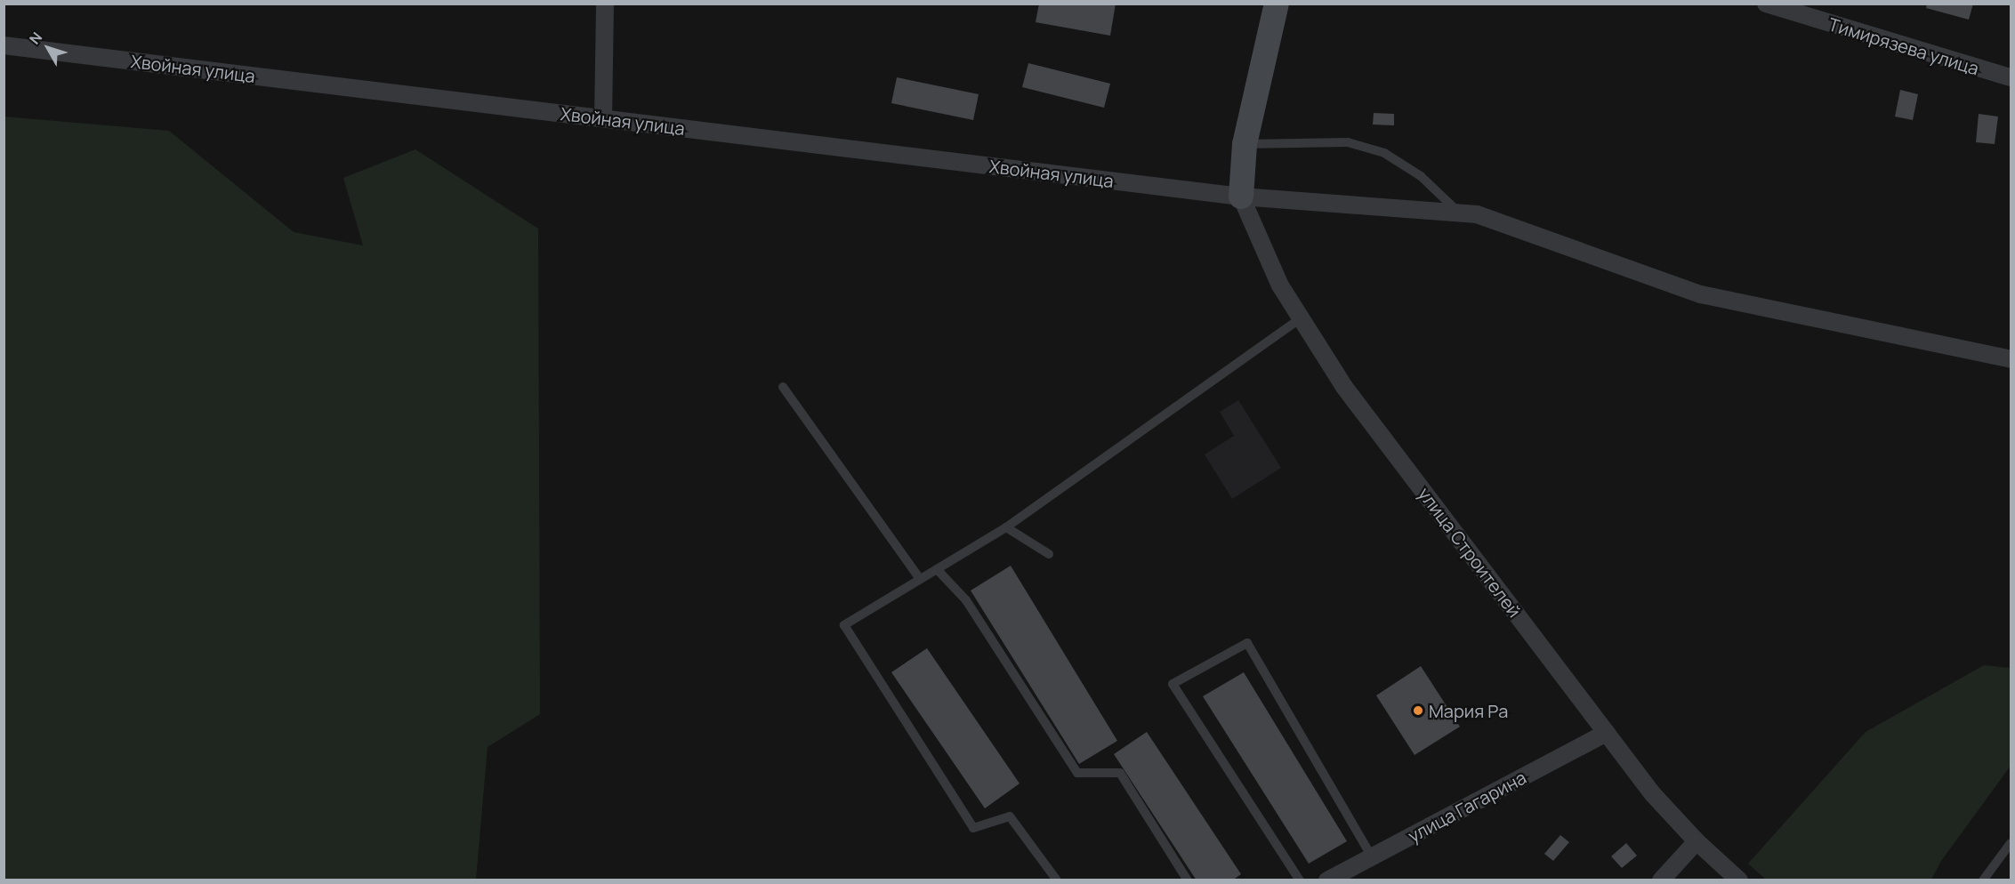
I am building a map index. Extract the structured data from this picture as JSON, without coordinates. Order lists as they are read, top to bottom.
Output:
{
  "streets": {
    "street": [
      "Тимирязева улица",
      "Хвойная улица",
      "улица Строителей",
      "улица Гагарина"
    ]
  },
  "crossings": [
    ["Хвойная улица", "улица Строителей"],
    ["улица Строителей", "улица Гагарина"]
  ],
  "places": ["Мария Ра"],
  "north": "top left"
}
